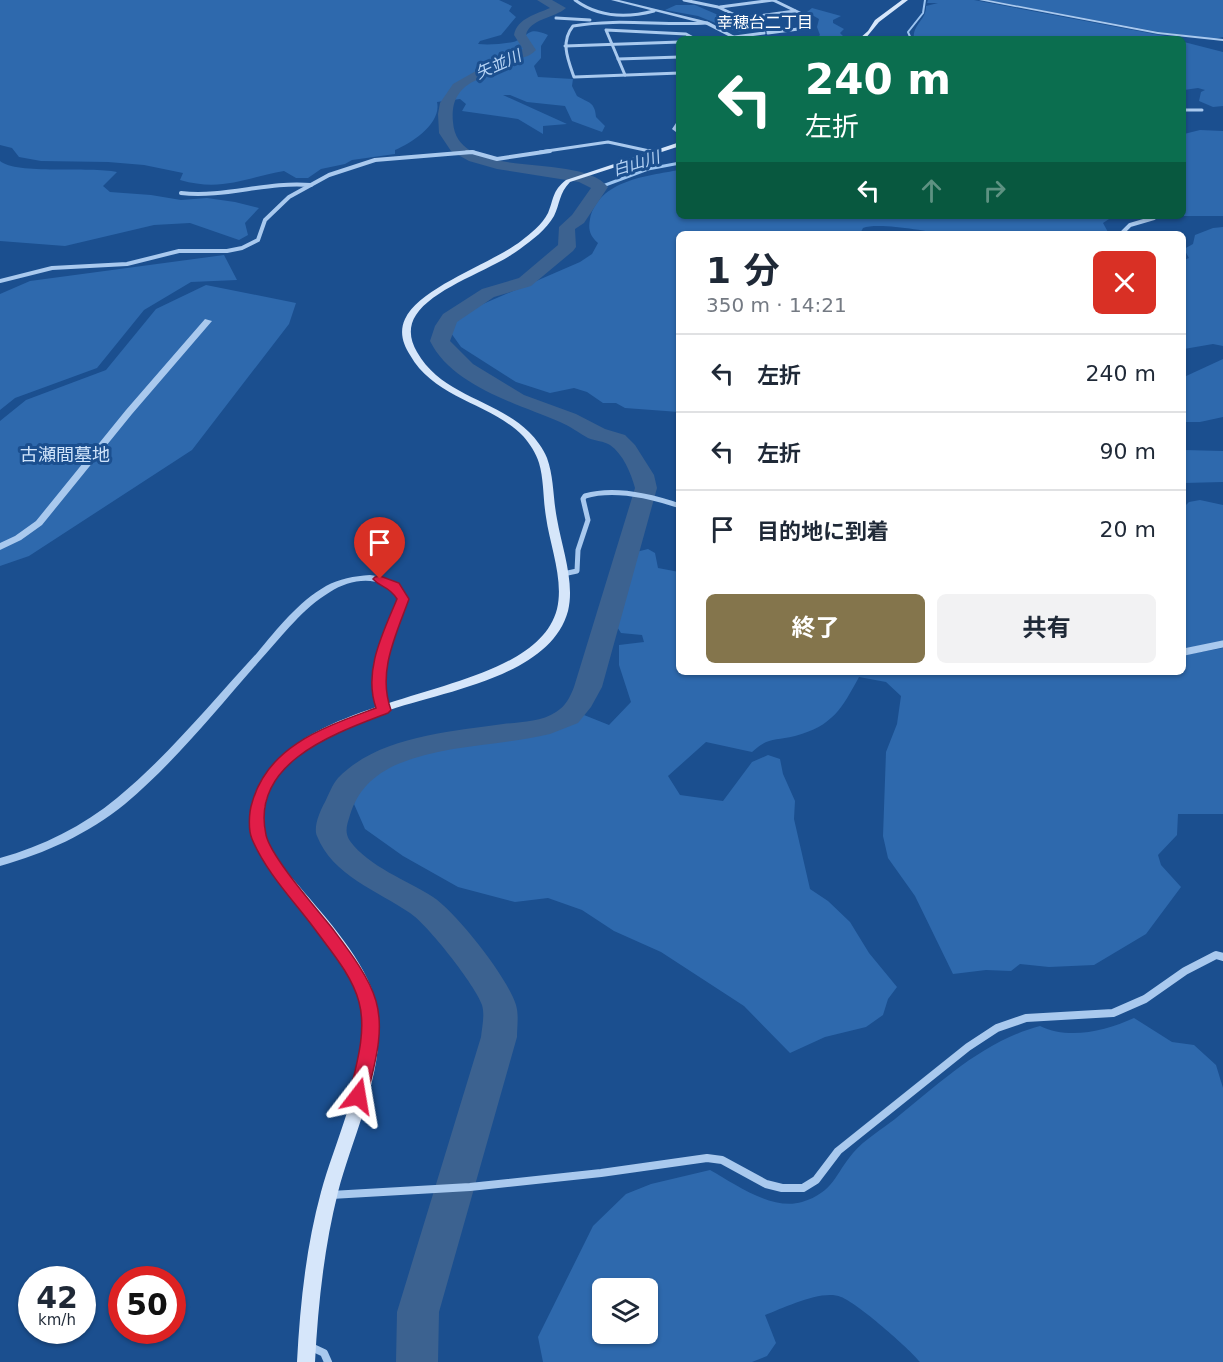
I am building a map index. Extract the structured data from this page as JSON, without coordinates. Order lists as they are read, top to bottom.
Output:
{
  "districts": ["幸穂台二丁目"],
  "water": ["矢並川", "白山川"],
  "parks": ["古瀬間墓地"],
  "page": {
    "turn": ["240 m", "左折"],
    "heading": ["1 分", "350 m · 14:21"],
    "list": [
      {
        "name": "左折",
        "value": "240 m"
      },
      {
        "name": "左折",
        "value": "90 m"
      },
      {
        "name": "目的地に到着",
        "value": "20 m"
      }
    ],
    "buttons": ["終了", "共有"],
    "speed": "42 km/h",
    "limit": "50"
  }
}
